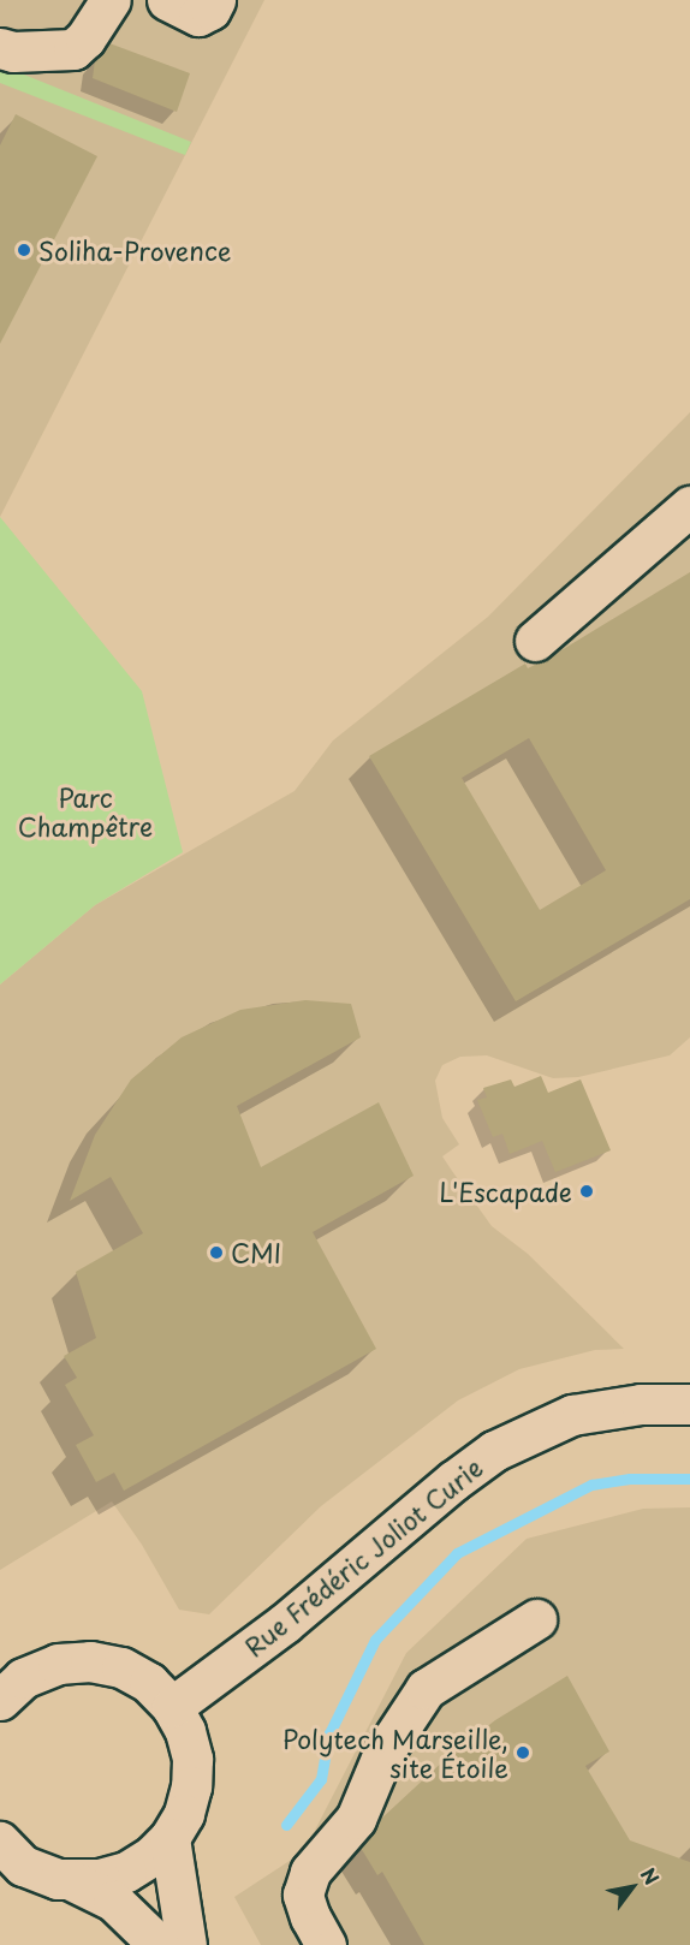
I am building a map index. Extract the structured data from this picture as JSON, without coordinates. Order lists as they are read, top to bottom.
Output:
{
  "streets": {
    "street": ["Rue Frédéric Joliot Curie"]
  },
  "parks": ["Parc Champêtre"],
  "places": [
    "Soliha-Provence",
    "L'Escapade",
    "CMI",
    "Polytech Marseille, site Étoile"
  ],
  "north": "top right"
}
